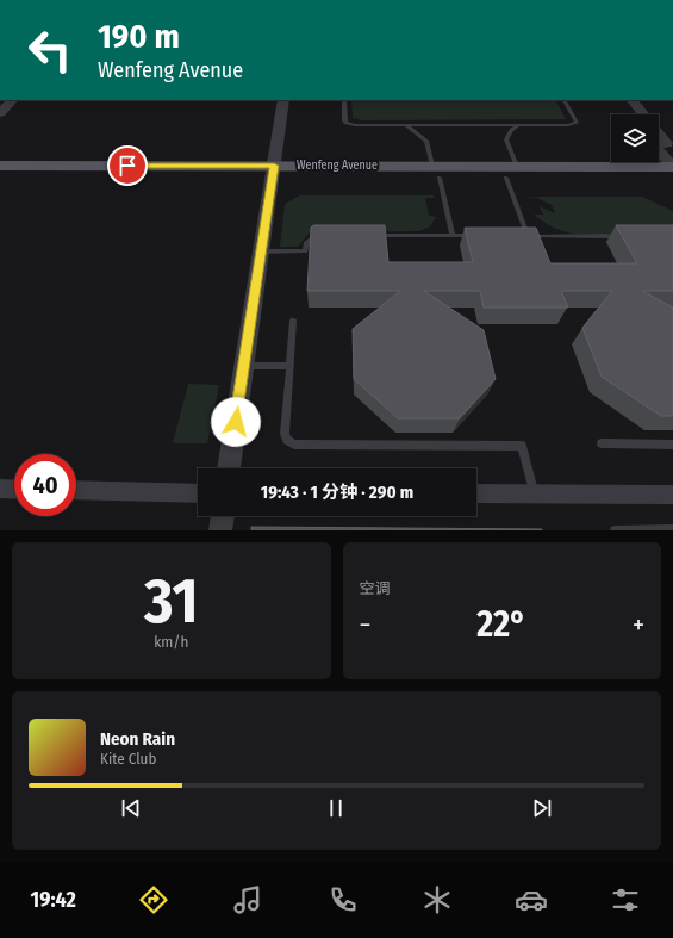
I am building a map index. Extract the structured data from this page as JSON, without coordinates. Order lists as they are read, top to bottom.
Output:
{
  "streets": {
    "main road": ["Wenfeng Avenue"]
  },
  "page": {
    "turn": ["190 m", "Wenfeng Avenue"],
    "limit": "40",
    "trip": "19:43 · 1 分钟 · 290 m",
    "tile": [
      ["31", "km/h"],
      "空调"
    ],
    "heat": ["−", "22°", "+"],
    "song": ["Neon Rain", "Kite Club"],
    "tabs": "19:42"
  }
}
